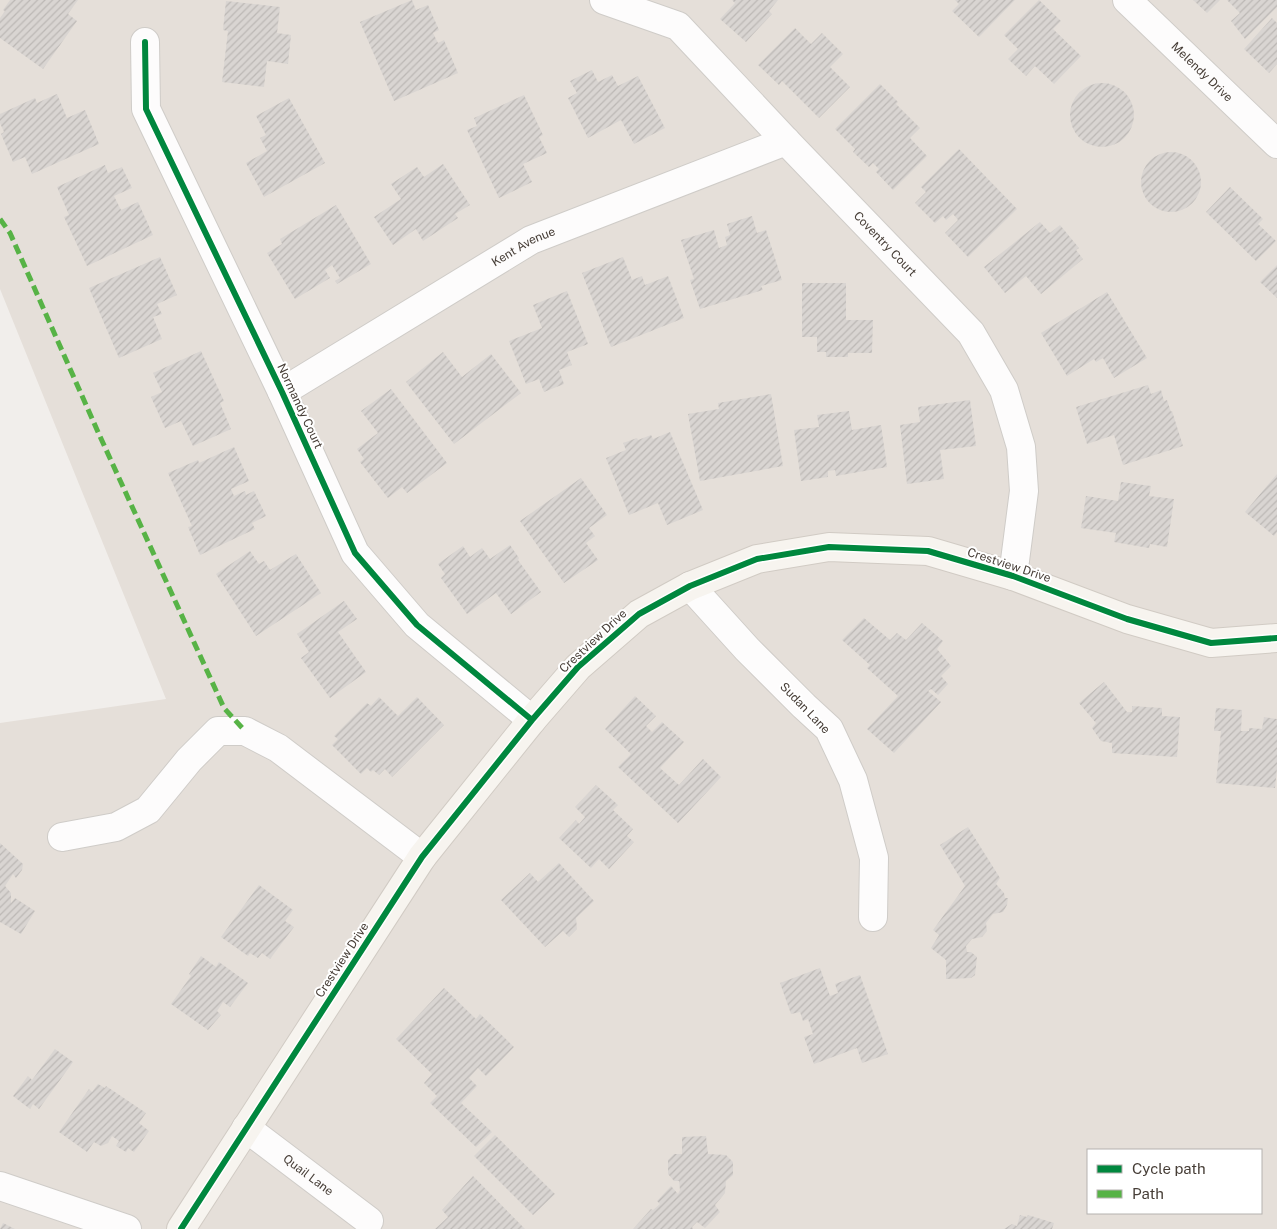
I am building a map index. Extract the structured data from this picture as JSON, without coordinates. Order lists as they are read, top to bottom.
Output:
{
  "streets": {
    "street": [
      "Melendy Drive",
      "Coventry Court",
      "Kent Avenue",
      "Normandy Court",
      "Crestview Drive",
      "Sudan Lane",
      "Quail Lane"
    ]
  },
  "crossings": [
    ["Coventry Court", "Kent Avenue"],
    ["Coventry Court", "Crestview Drive"],
    ["Kent Avenue", "Normandy Court"],
    ["Normandy Court", "Crestview Drive"],
    ["Crestview Drive", "Sudan Lane"],
    ["Crestview Drive", "Quail Lane"]
  ],
  "legend": ["Cycle path", "Path"]
}
